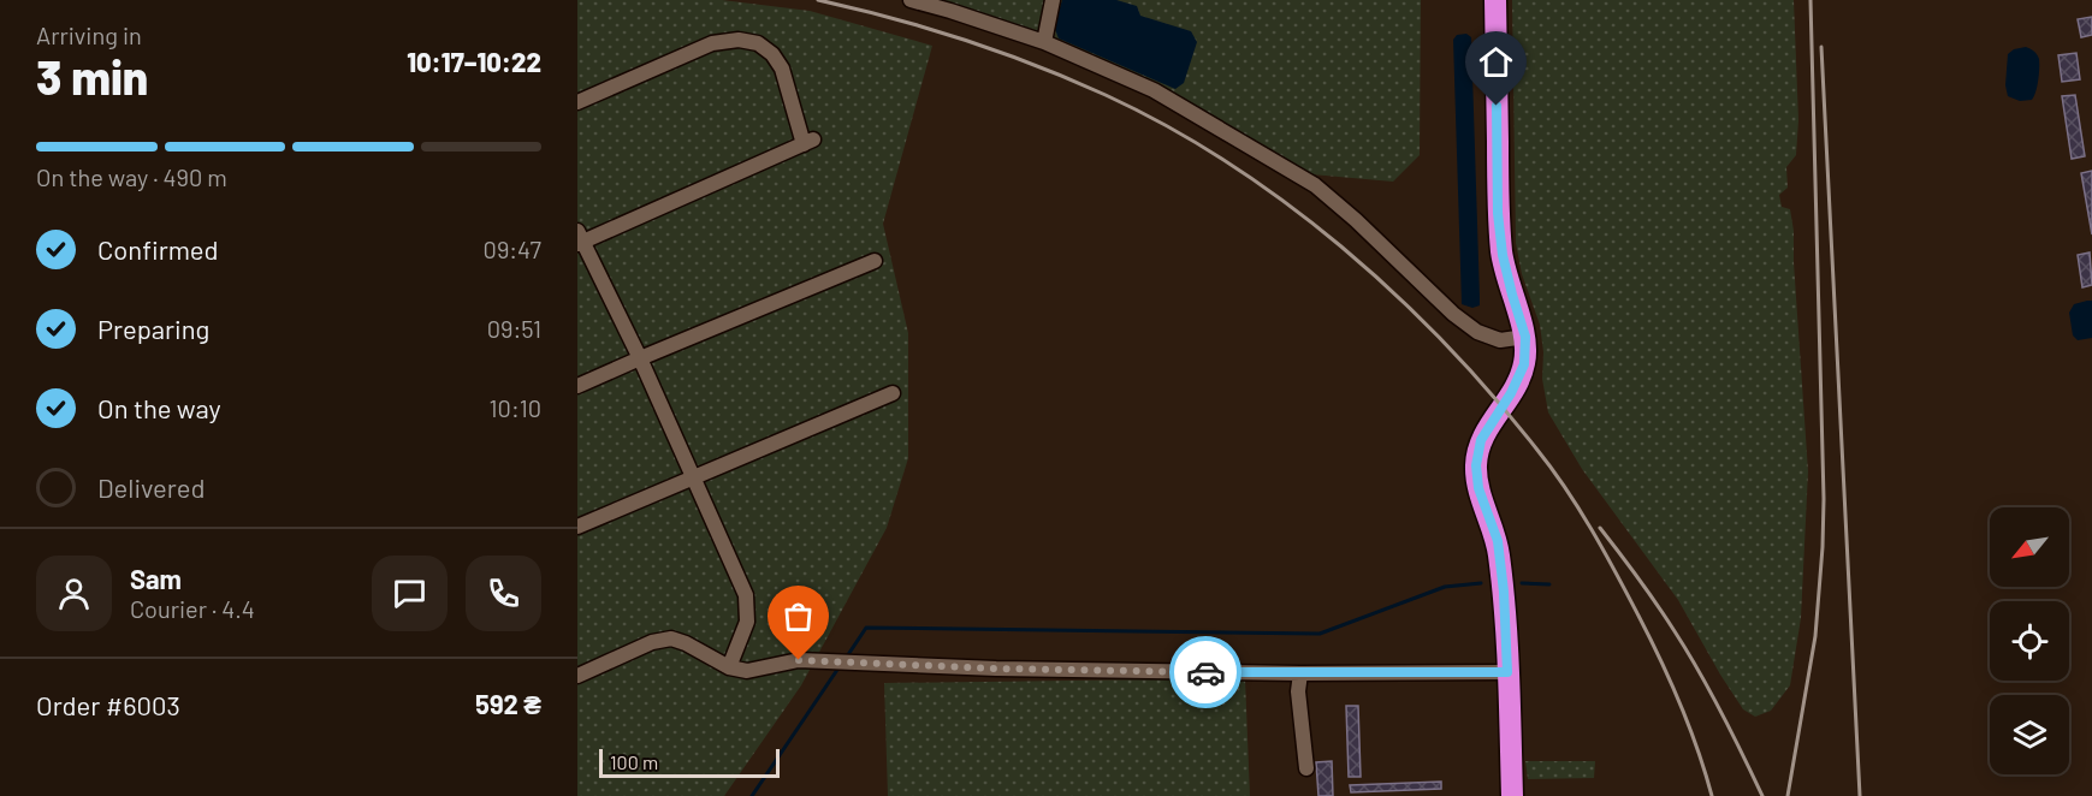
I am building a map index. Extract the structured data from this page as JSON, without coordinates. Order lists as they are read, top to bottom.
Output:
{
  "scale_bar": "100 m",
  "north": "bottom left",
  "page": {
    "heading": ["3 min", "Arriving in", "10:17–10:22"],
    "panel": [
      "Sam",
      "Courier · 4.4",
      "Order #6003",
      "592 ₴"
    ],
    "bar": "On the way · 490 m",
    "list": [
      ["Confirmed", "09:47"],
      ["Preparing", "09:51"],
      ["On the way", "10:10"],
      "Delivered"
    ],
    "scale": "100 m"
  }
}
